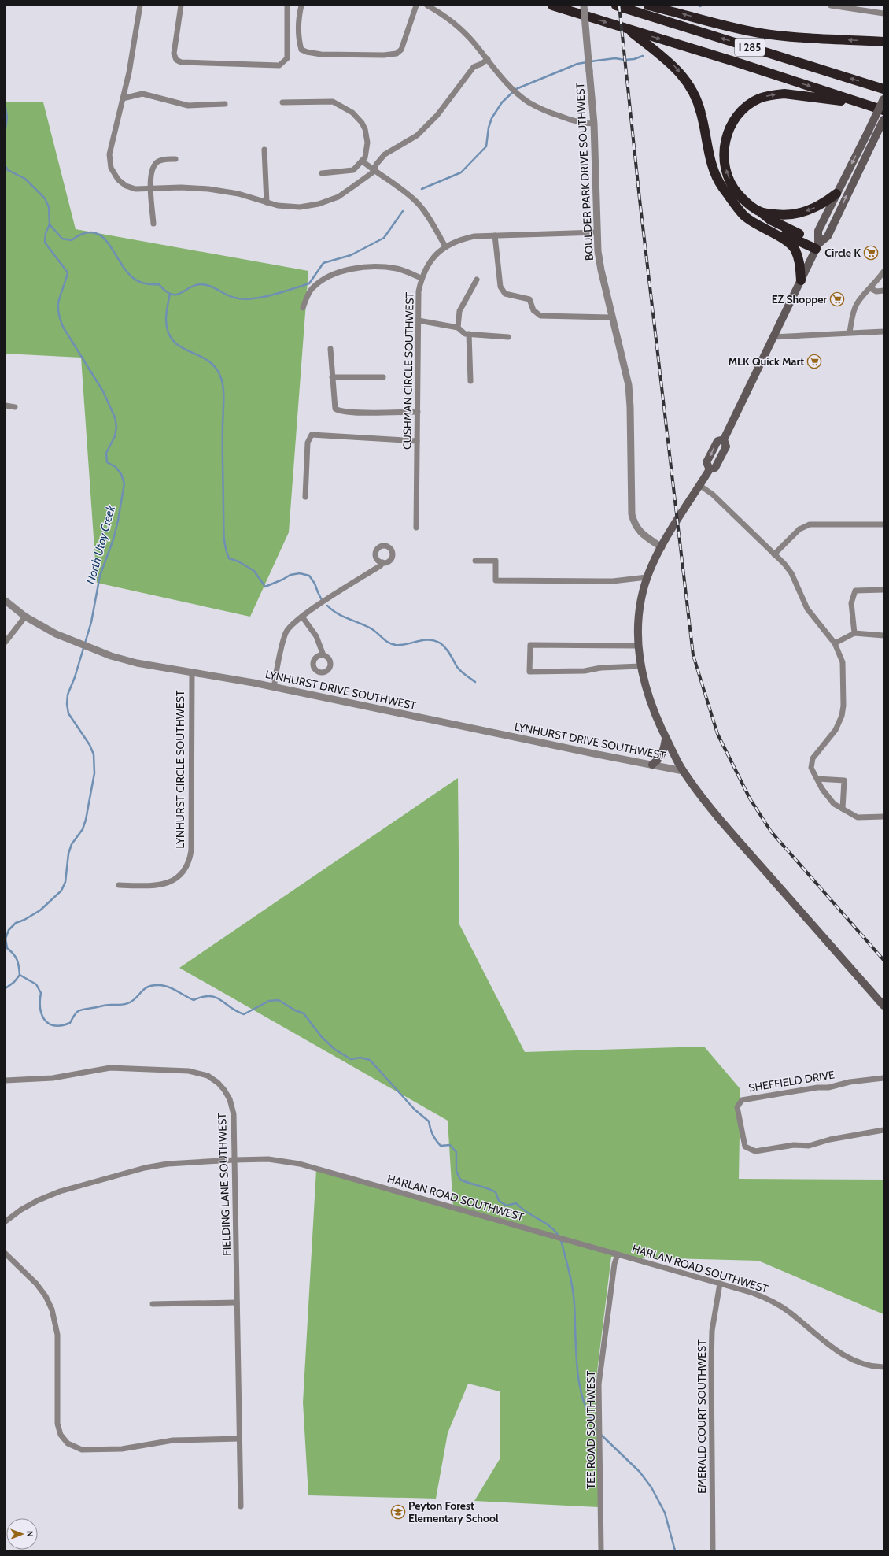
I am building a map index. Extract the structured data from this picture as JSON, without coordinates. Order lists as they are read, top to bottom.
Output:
{
  "streets": {
    "highway": ["I 285"],
    "street": [
      "BOULDER PARK DRIVE SOUTHWEST",
      "CUSHMAN CIRCLE SOUTHWEST",
      "LYNHURST DRIVE SOUTHWEST",
      "LYNHURST CIRCLE SOUTHWEST",
      "SHEFFIELD DRIVE",
      "FIELDING LANE SOUTHWEST",
      "HARLAN ROAD SOUTHWEST",
      "EMERALD COURT SOUTHWEST",
      "TEE ROAD SOUTHWEST"
    ]
  },
  "crossings": [
    ["BOULDER PARK DRIVE SOUTHWEST", "CUSHMAN CIRCLE SOUTHWEST"],
    ["LYNHURST DRIVE SOUTHWEST", "LYNHURST CIRCLE SOUTHWEST"],
    ["FIELDING LANE SOUTHWEST", "HARLAN ROAD SOUTHWEST"],
    ["HARLAN ROAD SOUTHWEST", "EMERALD COURT SOUTHWEST"],
    ["HARLAN ROAD SOUTHWEST", "TEE ROAD SOUTHWEST"]
  ],
  "water": ["North Utoy Creek"],
  "places": {
    "supermarket": ["Circle K", "EZ Shopper", "MLK Quick Mart"],
    "school or university": ["Peyton Forest Elementary School"]
  },
  "north": "right"
}
